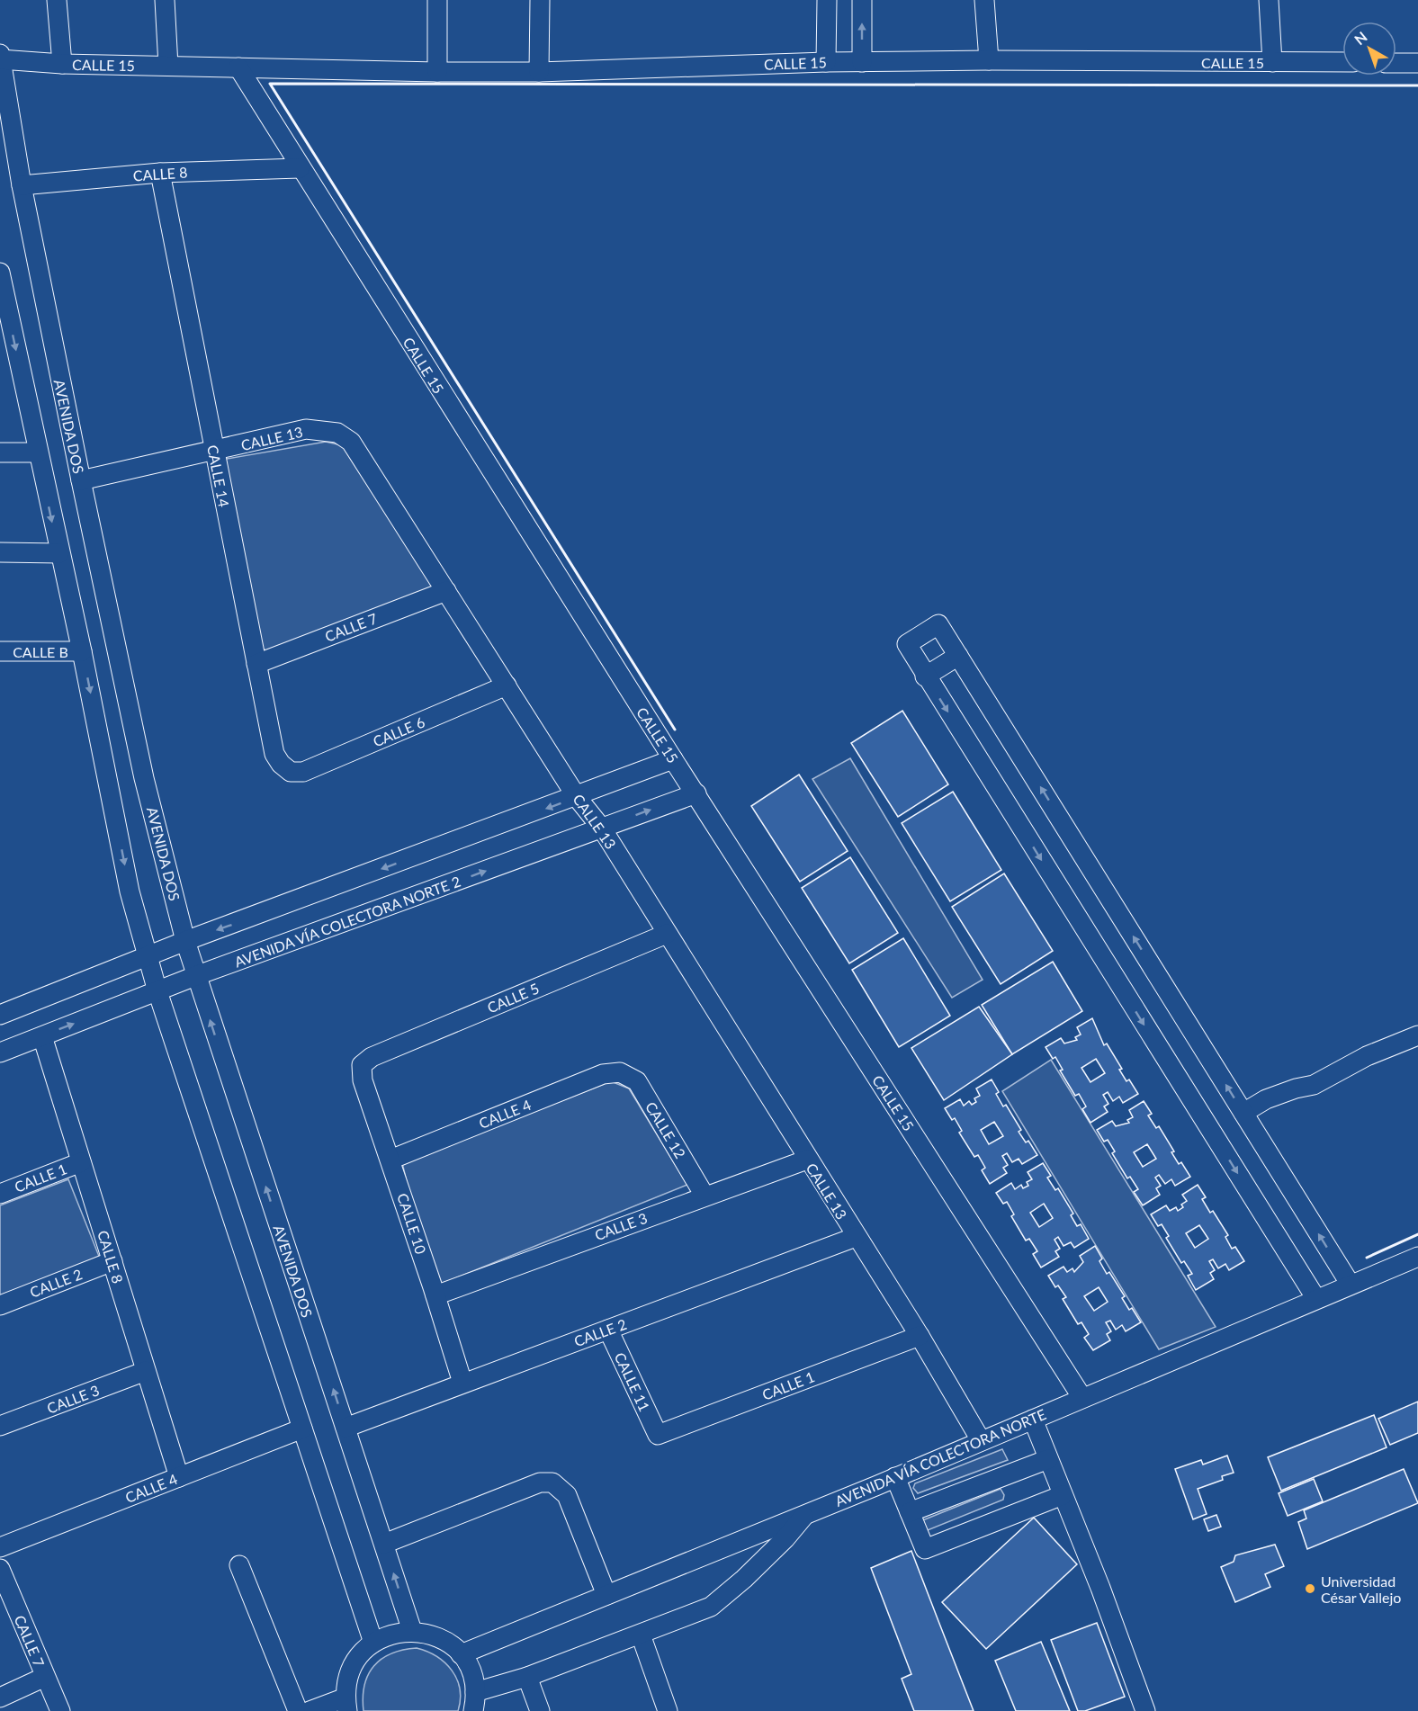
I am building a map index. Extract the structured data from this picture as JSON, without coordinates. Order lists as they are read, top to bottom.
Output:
{
  "streets": {
    "street": [
      "CALLE 15",
      "CALLE 8",
      "AVENIDA DOS",
      "CALLE 13",
      "CALLE 14",
      "CALLE 7",
      "CALLE B",
      "CALLE 6",
      "AVENIDA VÍA COLECTORA NORTE 2",
      "CALLE 5",
      "CALLE 4",
      "CALLE 12",
      "CALLE 1",
      "CALLE 10",
      "CALLE 3",
      "CALLE 2",
      "CALLE 11",
      "AVENIDA VÍA COLECTORA NORTE"
    ]
  },
  "crossings": [
    ["CALLE 15", "CALLE 8"],
    ["CALLE 15", "AVENIDA DOS"],
    ["CALLE 15", "AVENIDA VÍA COLECTORA NORTE 2"],
    ["CALLE 15", "AVENIDA VÍA COLECTORA NORTE"],
    ["CALLE 8", "AVENIDA DOS"],
    ["CALLE 8", "CALLE 14"],
    ["CALLE 8", "AVENIDA VÍA COLECTORA NORTE 2"],
    ["CALLE 8", "CALLE 4"],
    ["CALLE 8", "CALLE 1"],
    ["CALLE 8", "CALLE 3"],
    ["CALLE 8", "CALLE 2"],
    ["AVENIDA DOS", "CALLE 13"],
    ["AVENIDA DOS", "AVENIDA VÍA COLECTORA NORTE 2"],
    ["AVENIDA DOS", "CALLE 2"],
    ["CALLE 13", "CALLE 14"],
    ["CALLE 13", "CALLE 7"],
    ["CALLE 13", "CALLE 6"],
    ["CALLE 13", "AVENIDA VÍA COLECTORA NORTE 2"],
    ["CALLE 13", "CALLE 5"],
    ["CALLE 13", "CALLE 1"],
    ["CALLE 13", "CALLE 3"],
    ["CALLE 13", "CALLE 2"],
    ["CALLE 13", "AVENIDA VÍA COLECTORA NORTE"],
    ["CALLE 14", "CALLE 7"],
    ["CALLE 14", "CALLE 6"],
    ["CALLE 5", "CALLE 10"],
    ["CALLE 4", "CALLE 12"],
    ["CALLE 4", "CALLE 10"],
    ["CALLE 12", "CALLE 3"],
    ["CALLE 1", "CALLE 11"],
    ["CALLE 10", "CALLE 3"],
    ["CALLE 10", "CALLE 2"],
    ["CALLE 2", "CALLE 11"]
  ],
  "places": ["Universidad César Vallejo"],
  "north": "top left"
}
